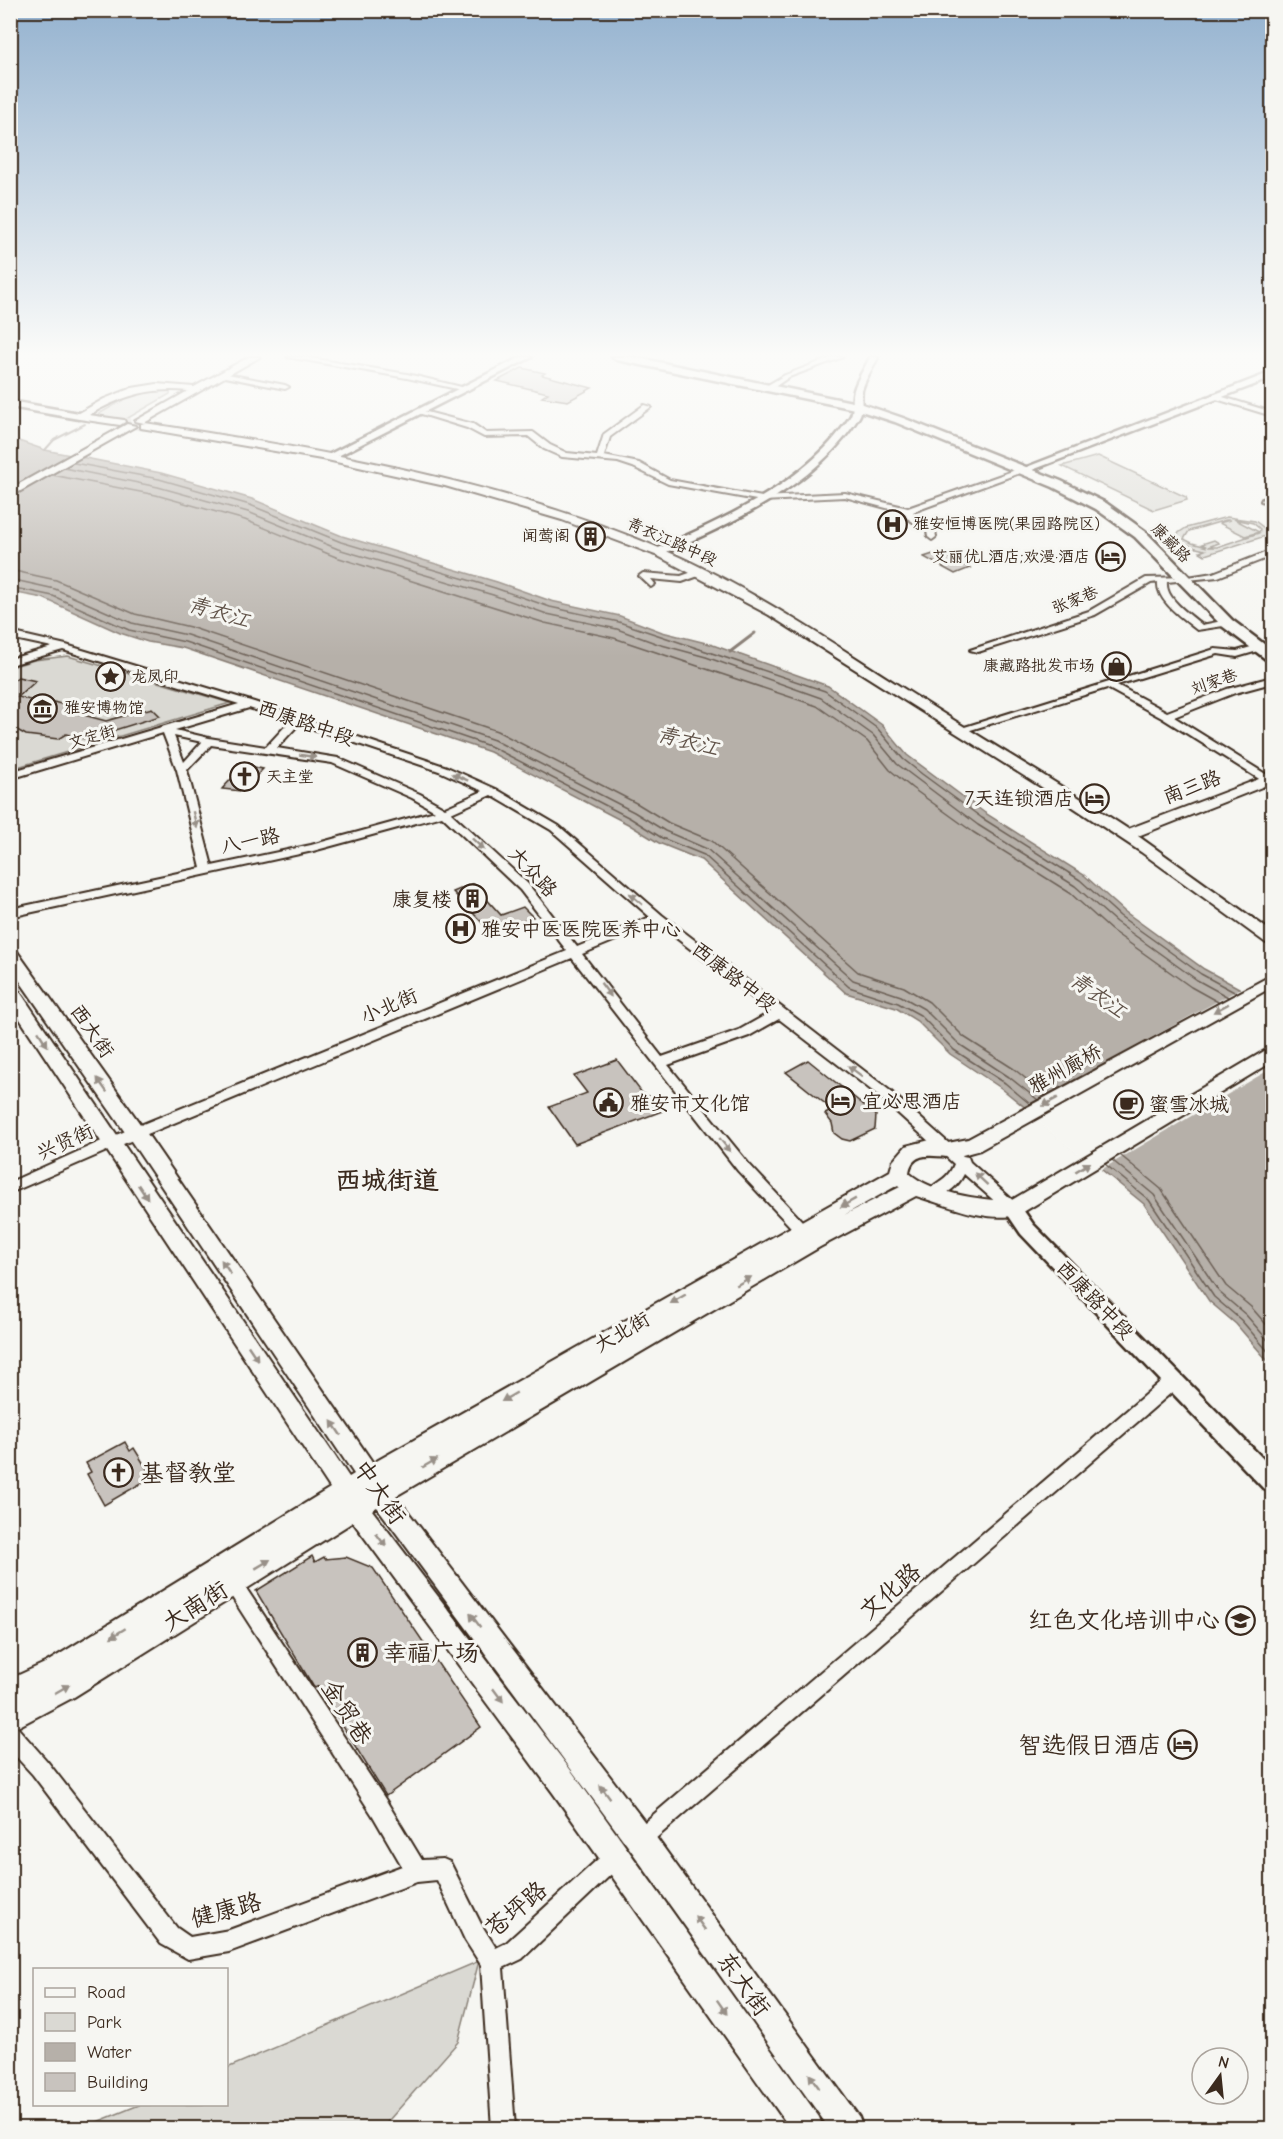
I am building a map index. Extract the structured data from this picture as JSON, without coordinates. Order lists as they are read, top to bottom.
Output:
{
  "streets": {
    "main road": [
      "青衣江路中段",
      "康藏路",
      "南三路",
      "西大街",
      "雅州廊桥",
      "大北街",
      "中大街",
      "大南街",
      "东大街"
    ],
    "street": [
      "张家巷",
      "刘家巷",
      "西康路中段",
      "文定街",
      "八一路",
      "大众路",
      "小北街",
      "兴贤街",
      "文化路",
      "金贸巷",
      "苍坪路",
      "健康路"
    ]
  },
  "crossings": [
    ["青衣江路中段", "南三路"],
    ["康藏路", "张家巷"],
    ["西康路中段", "文定街"],
    ["西康路中段", "八一路"],
    ["西康路中段", "小北街"],
    ["西康路中段", "雅州廊桥"],
    ["西康路中段", "大北街"],
    ["西康路中段", "文化路"],
    ["文定街", "大众路"],
    ["八一路", "大众路"],
    ["大众路", "小北街"],
    ["大众路", "大北街"],
    ["小北街", "西大街"],
    ["小北街", "兴贤街"],
    ["小北街", "中大街"],
    ["西大街", "兴贤街"],
    ["西大街", "中大街"],
    ["雅州廊桥", "大北街"],
    ["兴贤街", "中大街"],
    ["大北街", "中大街"],
    ["大北街", "大南街"],
    ["中大街", "文化路"],
    ["中大街", "大南街"],
    ["中大街", "苍坪路"],
    ["中大街", "东大街"],
    ["文化路", "东大街"],
    ["大南街", "金贸巷"],
    ["金贸巷", "健康路"],
    ["苍坪路", "健康路"],
    ["苍坪路", "东大街"]
  ],
  "one_way": ["西康路中段", "大众路"],
  "districts": ["西城街道"],
  "water": ["青衣江"],
  "places": {
    "hospital": ["雅安恒博医院(果园路院区)", "雅安中医医院医养中心"],
    "building": ["闻莺阁", "康复楼", "幸福广场"],
    "hotel": [
      "艾丽优L酒店;欢漫·酒店",
      "7天连锁酒店",
      "宜必思酒店",
      "智选假日酒店"
    ],
    "shop": ["康藏路批发市场"],
    "place": ["龙凤印"],
    "museum": ["雅安博物馆"],
    "church": ["天主堂", "基督教堂"],
    "public building": ["雅安市文化馆"],
    "cafe": ["蜜雪冰城"],
    "school or university": ["红色文化培训中心"]
  },
  "legend": [
    "Road",
    "Park",
    "Water",
    "Building"
  ],
  "north": "top"
}
